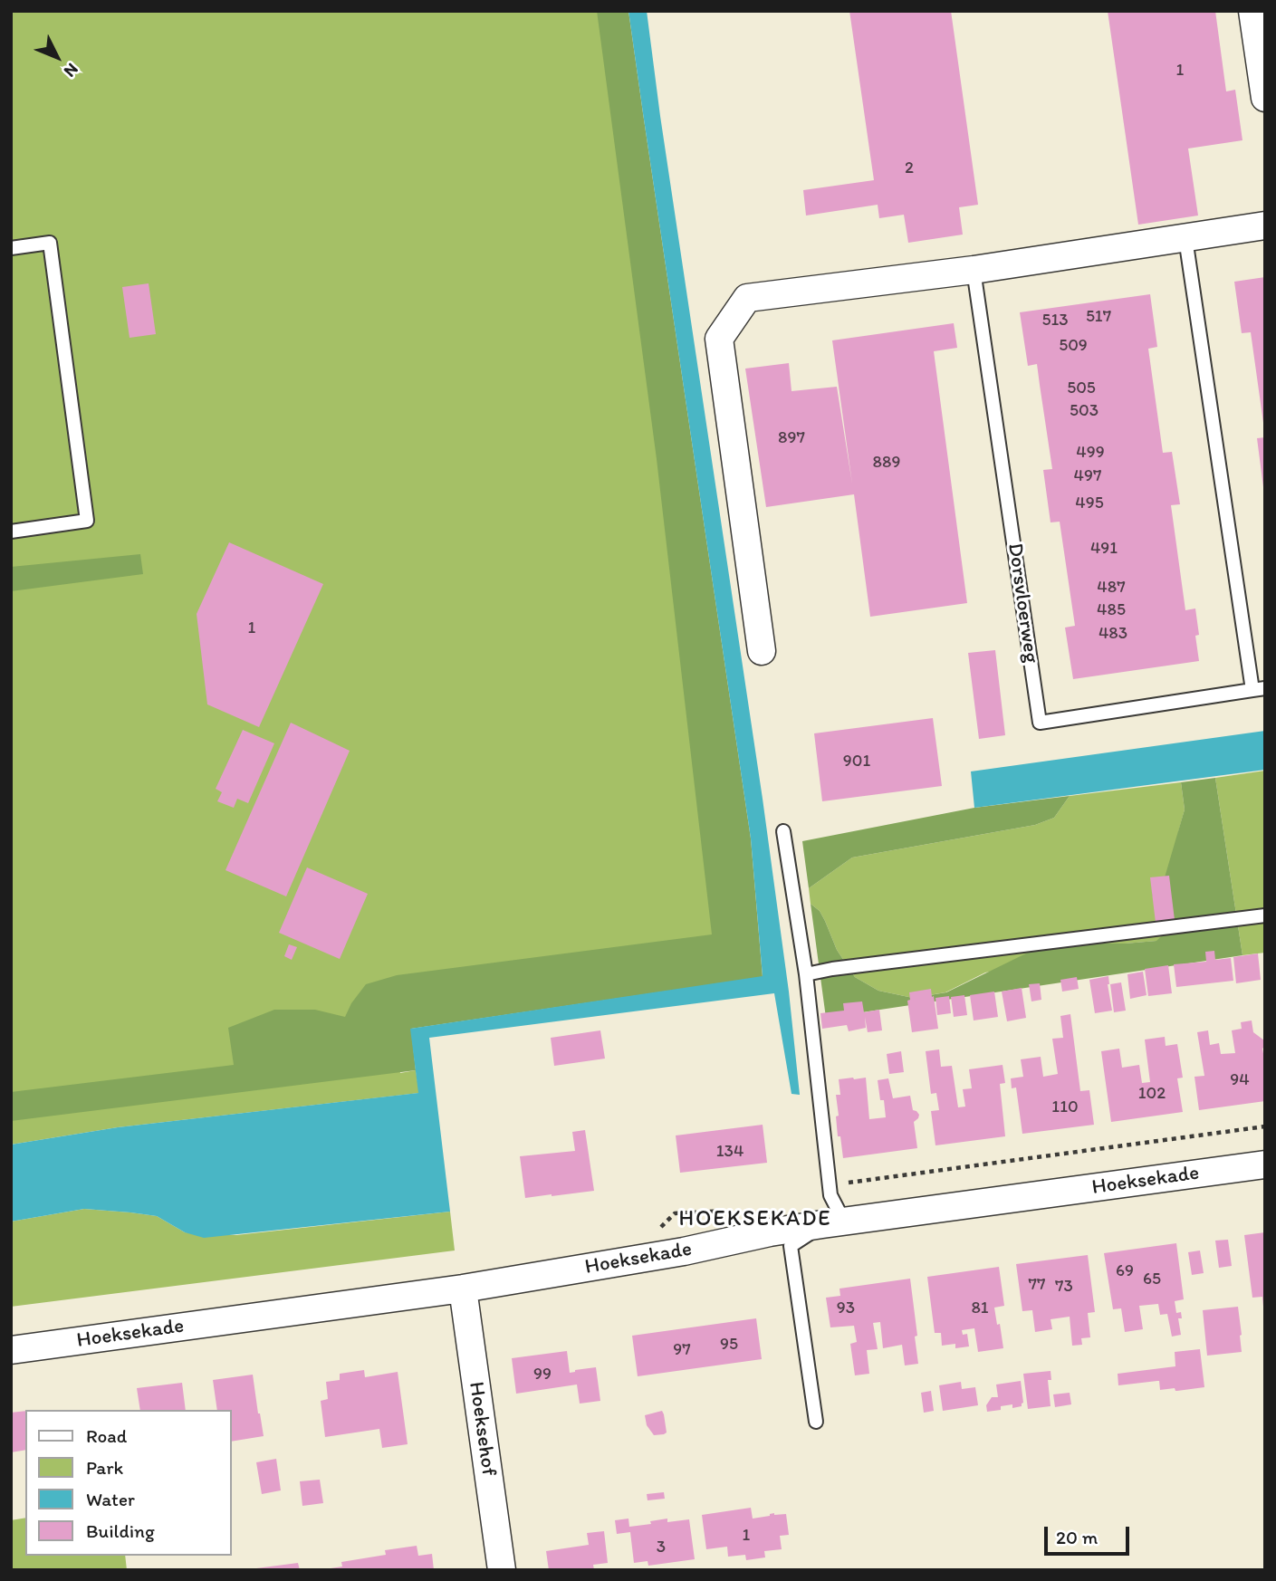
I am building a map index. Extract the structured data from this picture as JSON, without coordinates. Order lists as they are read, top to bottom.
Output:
{
  "streets": {
    "street": ["Hoeksekade", "Hoeksehof"],
    "lane": ["Dorsvloerweg"]
  },
  "crossings": [
    ["Hoeksekade", "Hoeksehof"]
  ],
  "districts": ["HOEKSEKADE"],
  "house_numbers": [
    "1",
    "2",
    "517",
    "513",
    "509",
    "505",
    "503",
    "897",
    "499",
    "889",
    "497",
    "495",
    "491",
    "487",
    "485",
    "1",
    "483",
    "901",
    "94",
    "102",
    "110",
    "134",
    "69",
    "65",
    "77",
    "73",
    "93",
    "81",
    "95",
    "97",
    "99",
    "1",
    "3"
  ],
  "legend": [
    "Road",
    "Park",
    "Water",
    "Building"
  ],
  "scale_bar": "20 m",
  "north": "bottom right"
}
